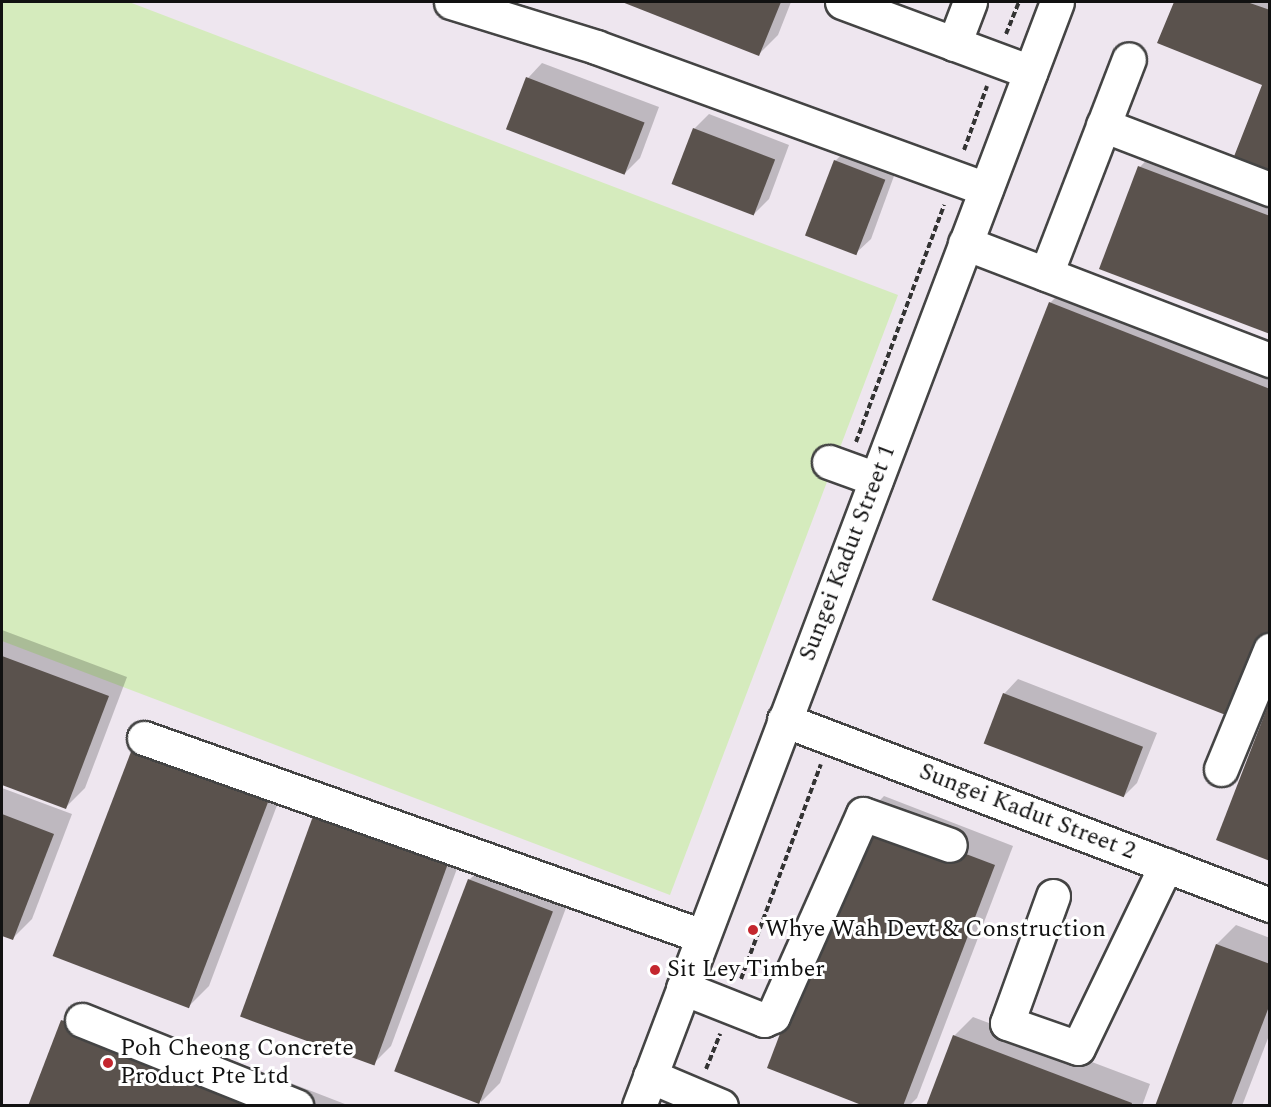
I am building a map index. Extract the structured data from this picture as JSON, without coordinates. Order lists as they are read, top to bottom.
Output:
{
  "streets": {
    "street": ["Sungei Kadut Street 1", "Sungei Kadut Street 2"]
  },
  "crossings": [
    ["Sungei Kadut Street 1", "Sungei Kadut Street 2"]
  ],
  "places": ["Whye Wah Devt & Construction", "Sit Ley Timber", "Poh Cheong Concrete Product Pte Ltd"]
}
